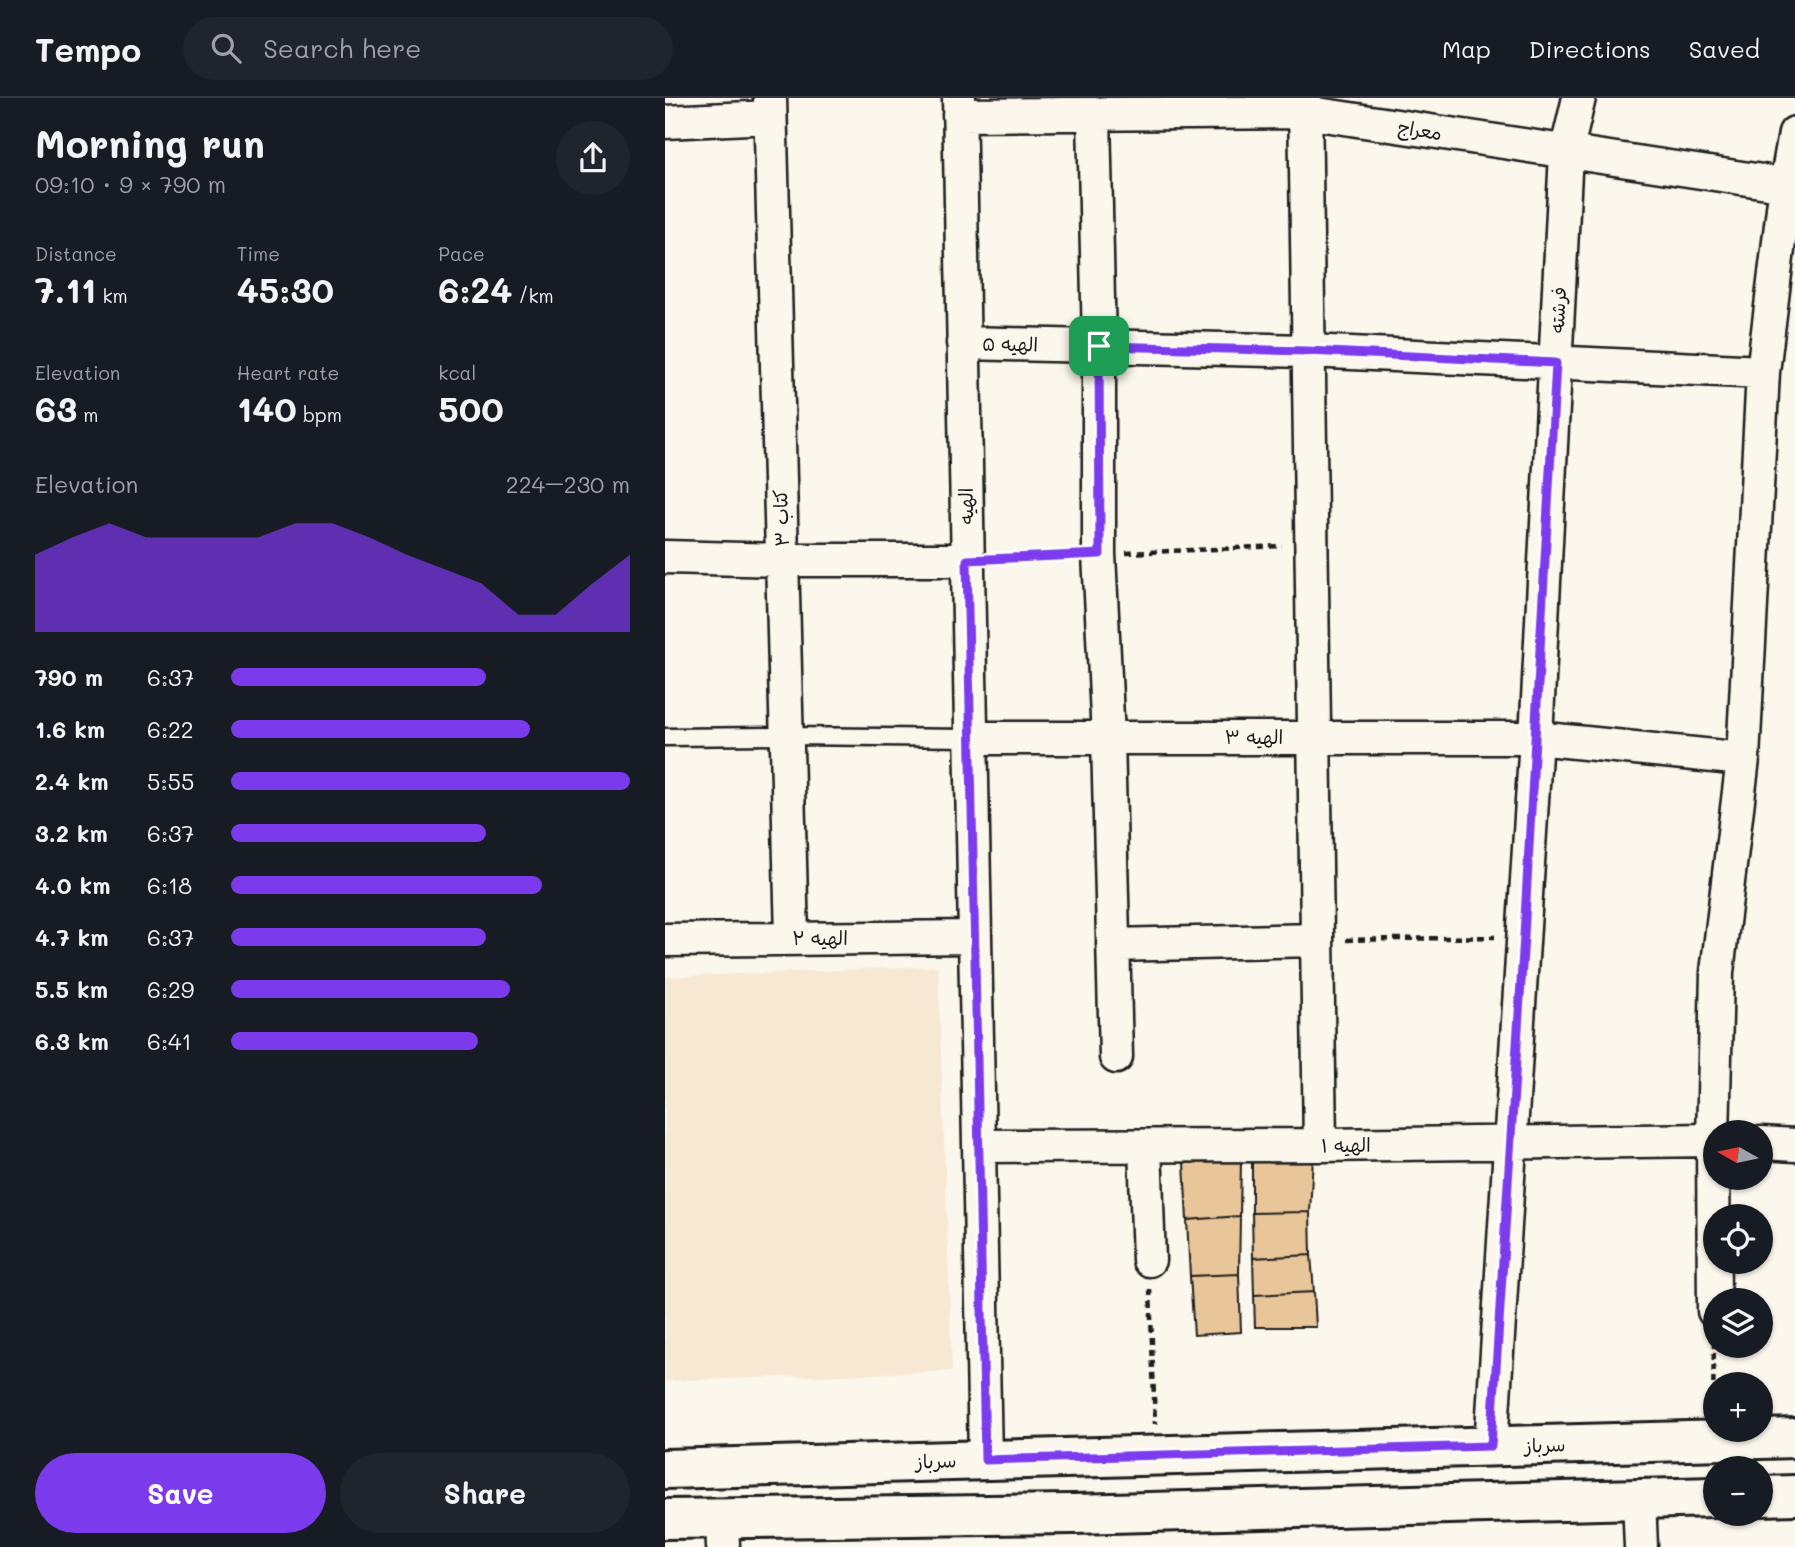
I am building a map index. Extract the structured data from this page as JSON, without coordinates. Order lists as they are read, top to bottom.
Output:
{
  "streets": {
    "street": [
      "معراج",
      "فرشته",
      "الهیه ۵",
      "الهیه",
      "کتاب ۳",
      "الهیه ۳",
      "الهیه ۲",
      "الهیه ۱",
      "سرباز"
    ]
  },
  "crossings": [
    ["معراج", "فرشته"],
    ["معراج", "الهیه"],
    ["فرشته", "الهیه ۵"],
    ["فرشته", "الهیه ۳"],
    ["فرشته", "الهیه ۱"],
    ["فرشته", "سرباز"],
    ["الهیه ۵", "الهیه"],
    ["الهیه", "الهیه ۳"],
    ["الهیه", "الهیه ۲"],
    ["الهیه", "الهیه ۱"],
    ["الهیه", "سرباز"],
    ["کتاب ۳", "الهیه ۲"]
  ],
  "north": "left",
  "page": {
    "header": "Tempo",
    "search": "Search here",
    "nav": ["Map", "Directions", "Saved"],
    "heading": ["Morning run", "09:10 · 9 × 790 m"],
    "stats": [
      ["Distance", "7.11 km"],
      ["Time", "45:30"],
      ["Pace", "6:24 /km"],
      ["Elevation", "63 m"],
      ["Heart rate", "140 bpm"],
      ["kcal", "500"]
    ],
    "chart": ["Elevation", "224–230 m"],
    "list": [
      {
        "name": "790 m",
        "note": "6:37"
      },
      {
        "name": "1.6 km",
        "note": "6:22"
      },
      {
        "name": "2.4 km",
        "note": "5:55"
      },
      {
        "name": "3.2 km",
        "note": "6:37"
      },
      {
        "name": "4.0 km",
        "note": "6:18"
      },
      {
        "name": "4.7 km",
        "note": "6:37"
      },
      {
        "name": "5.5 km",
        "note": "6:29"
      },
      {
        "name": "6.3 km",
        "note": "6:41"
      }
    ],
    "map_buttons": ["+", "−"],
    "buttons": ["Save", "Share"]
  }
}
